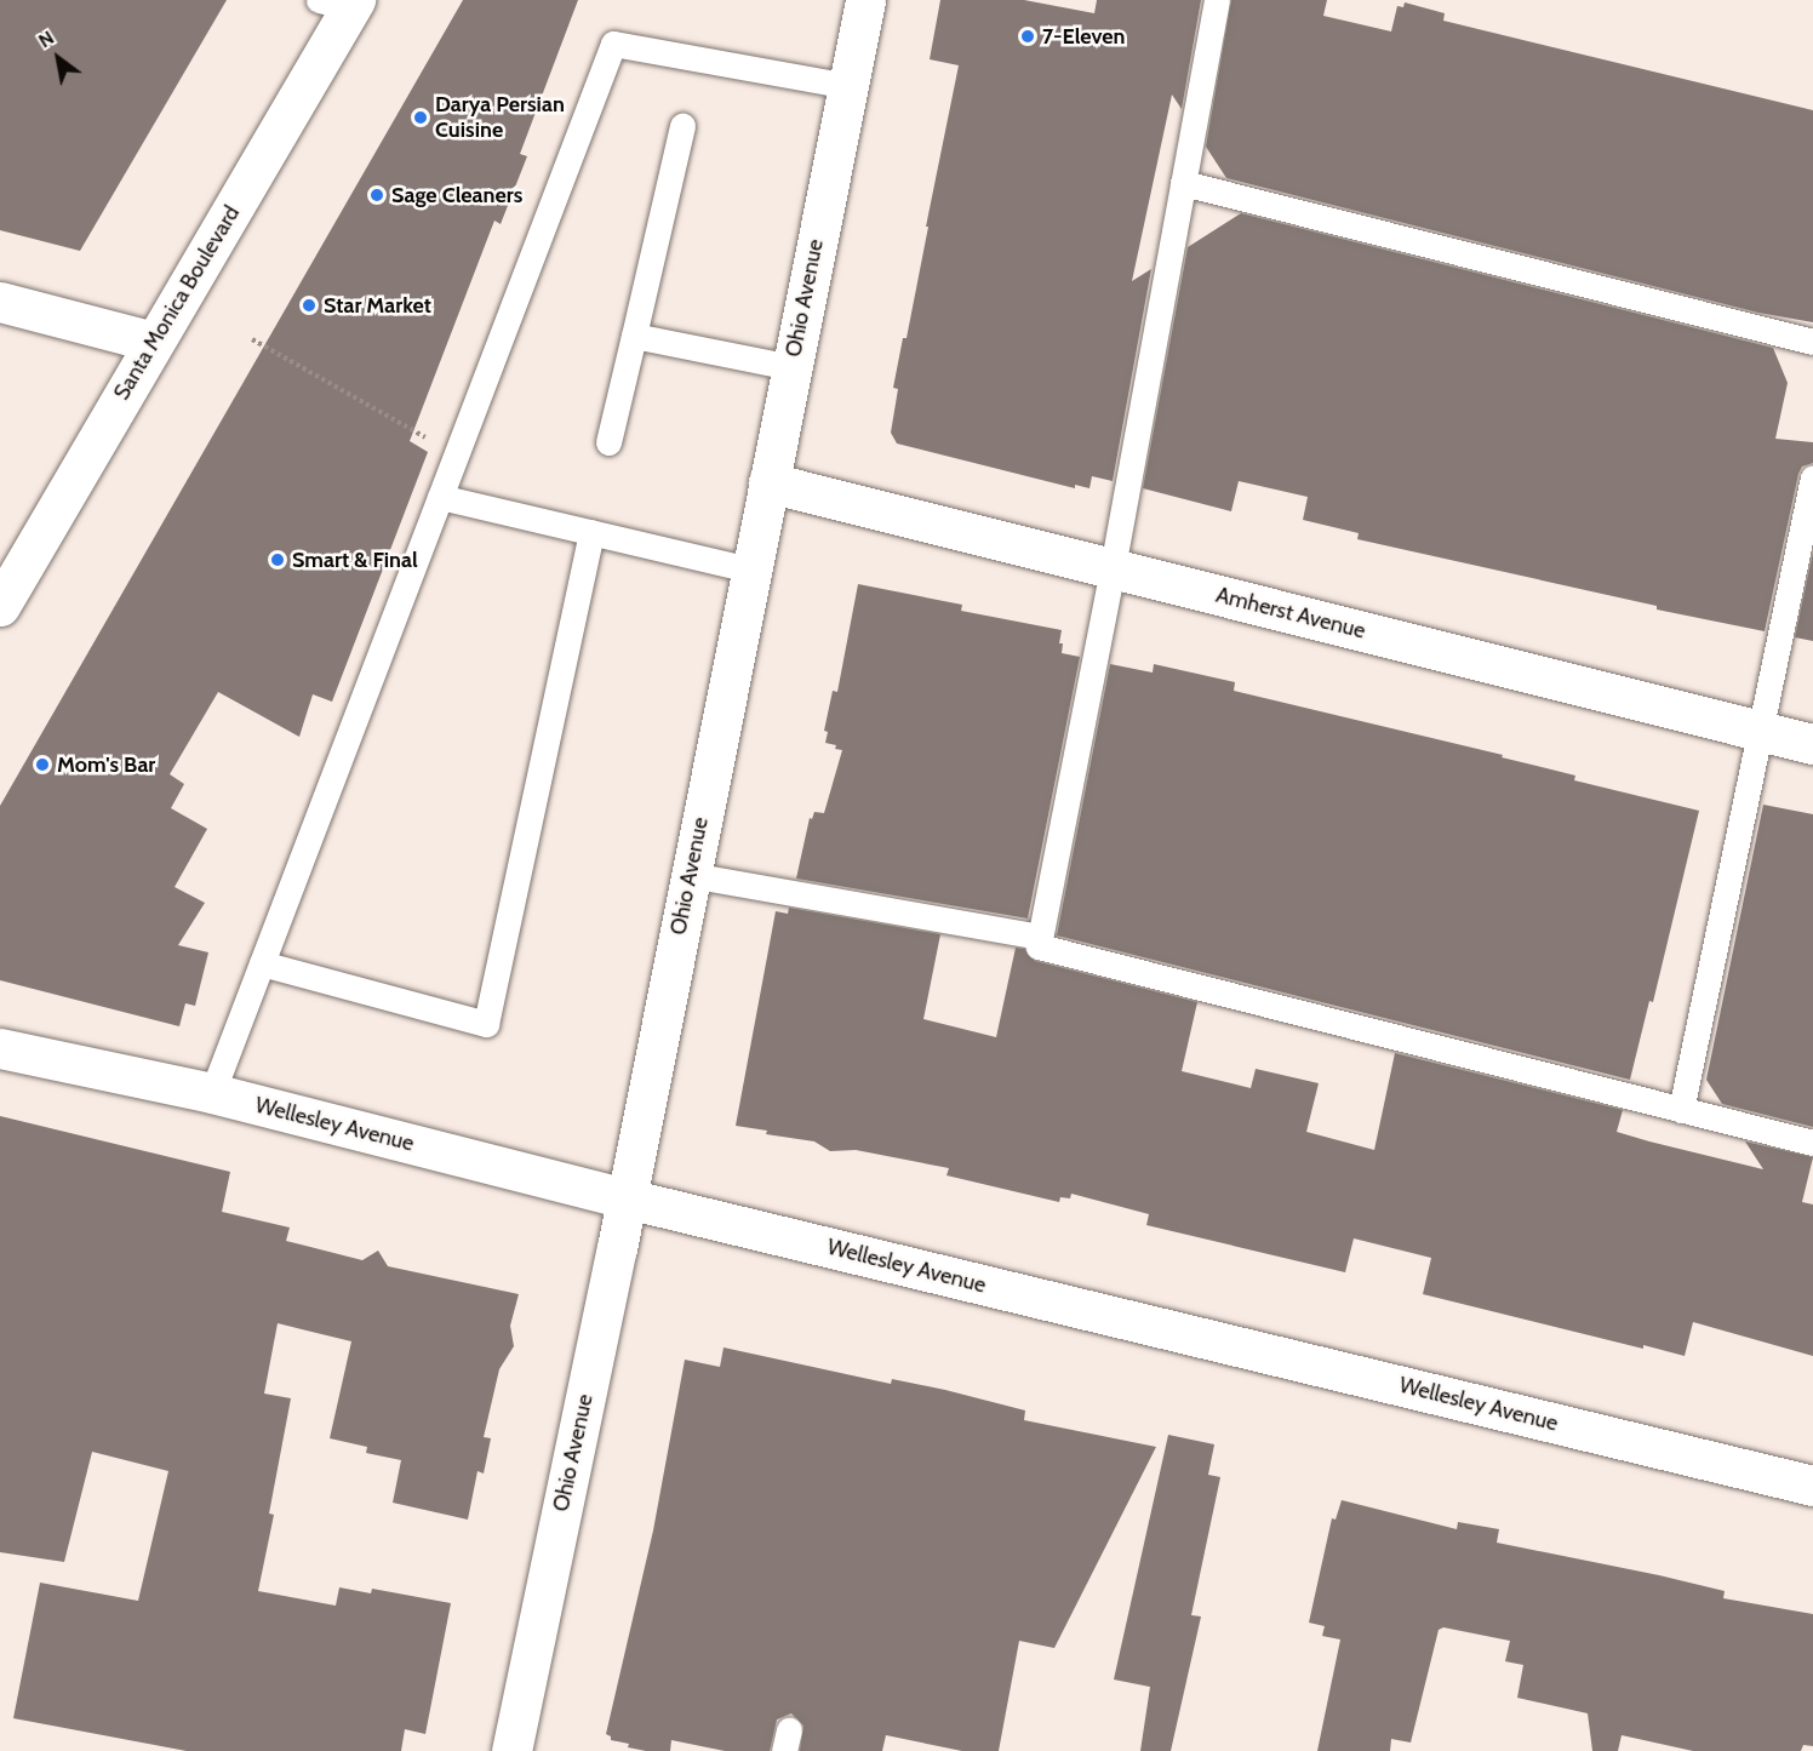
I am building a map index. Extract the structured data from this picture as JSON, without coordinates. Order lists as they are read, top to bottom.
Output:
{
  "streets": {
    "street": [
      "Ohio Avenue",
      "Santa Monica Boulevard",
      "Amherst Avenue",
      "Wellesley Avenue"
    ]
  },
  "crossings": [
    ["Ohio Avenue", "Amherst Avenue"],
    ["Ohio Avenue", "Wellesley Avenue"]
  ],
  "places": [
    "7-Eleven",
    "Darya Persian Cuisine",
    "Sage Cleaners",
    "Star Market",
    "Smart & Final",
    "Mom's Bar"
  ],
  "north": "top left"
}
